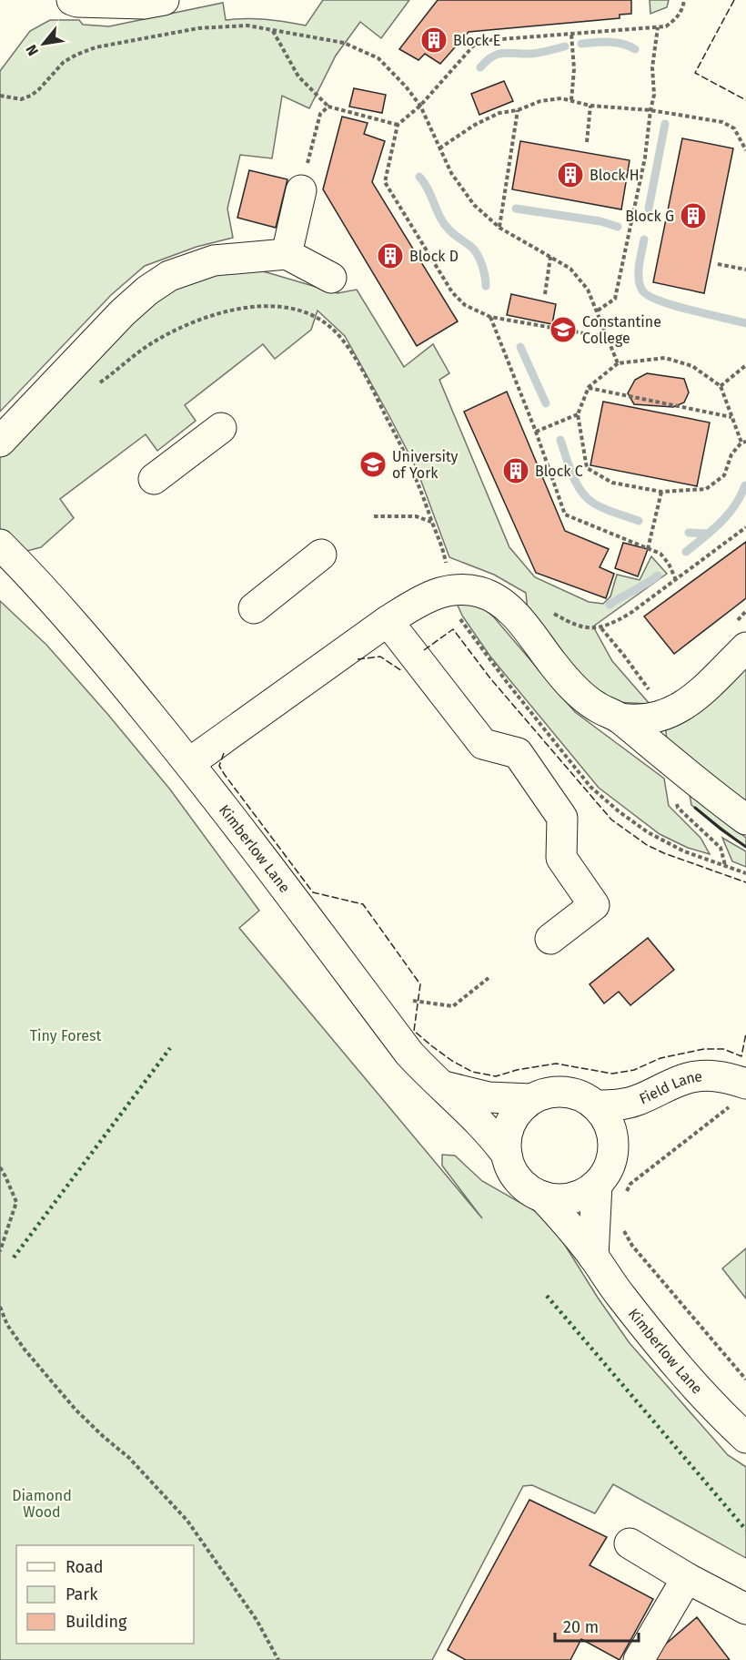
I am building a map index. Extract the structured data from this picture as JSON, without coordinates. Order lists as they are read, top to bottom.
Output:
{
  "streets": {
    "street": ["Kimberlow Lane", "Field Lane"]
  },
  "crossings": [
    ["Kimberlow Lane", "Field Lane"]
  ],
  "parks": ["Tiny Forest", "Diamond Wood"],
  "places": {
    "building": [
      "Block E",
      "Block H",
      "Block G",
      "Block D",
      "Block C"
    ],
    "school or university": ["Constantine College", "University of York"]
  },
  "legend": ["Road", "Park", "Building"],
  "scale_bar": "20 m",
  "north": "bottom left"
}
